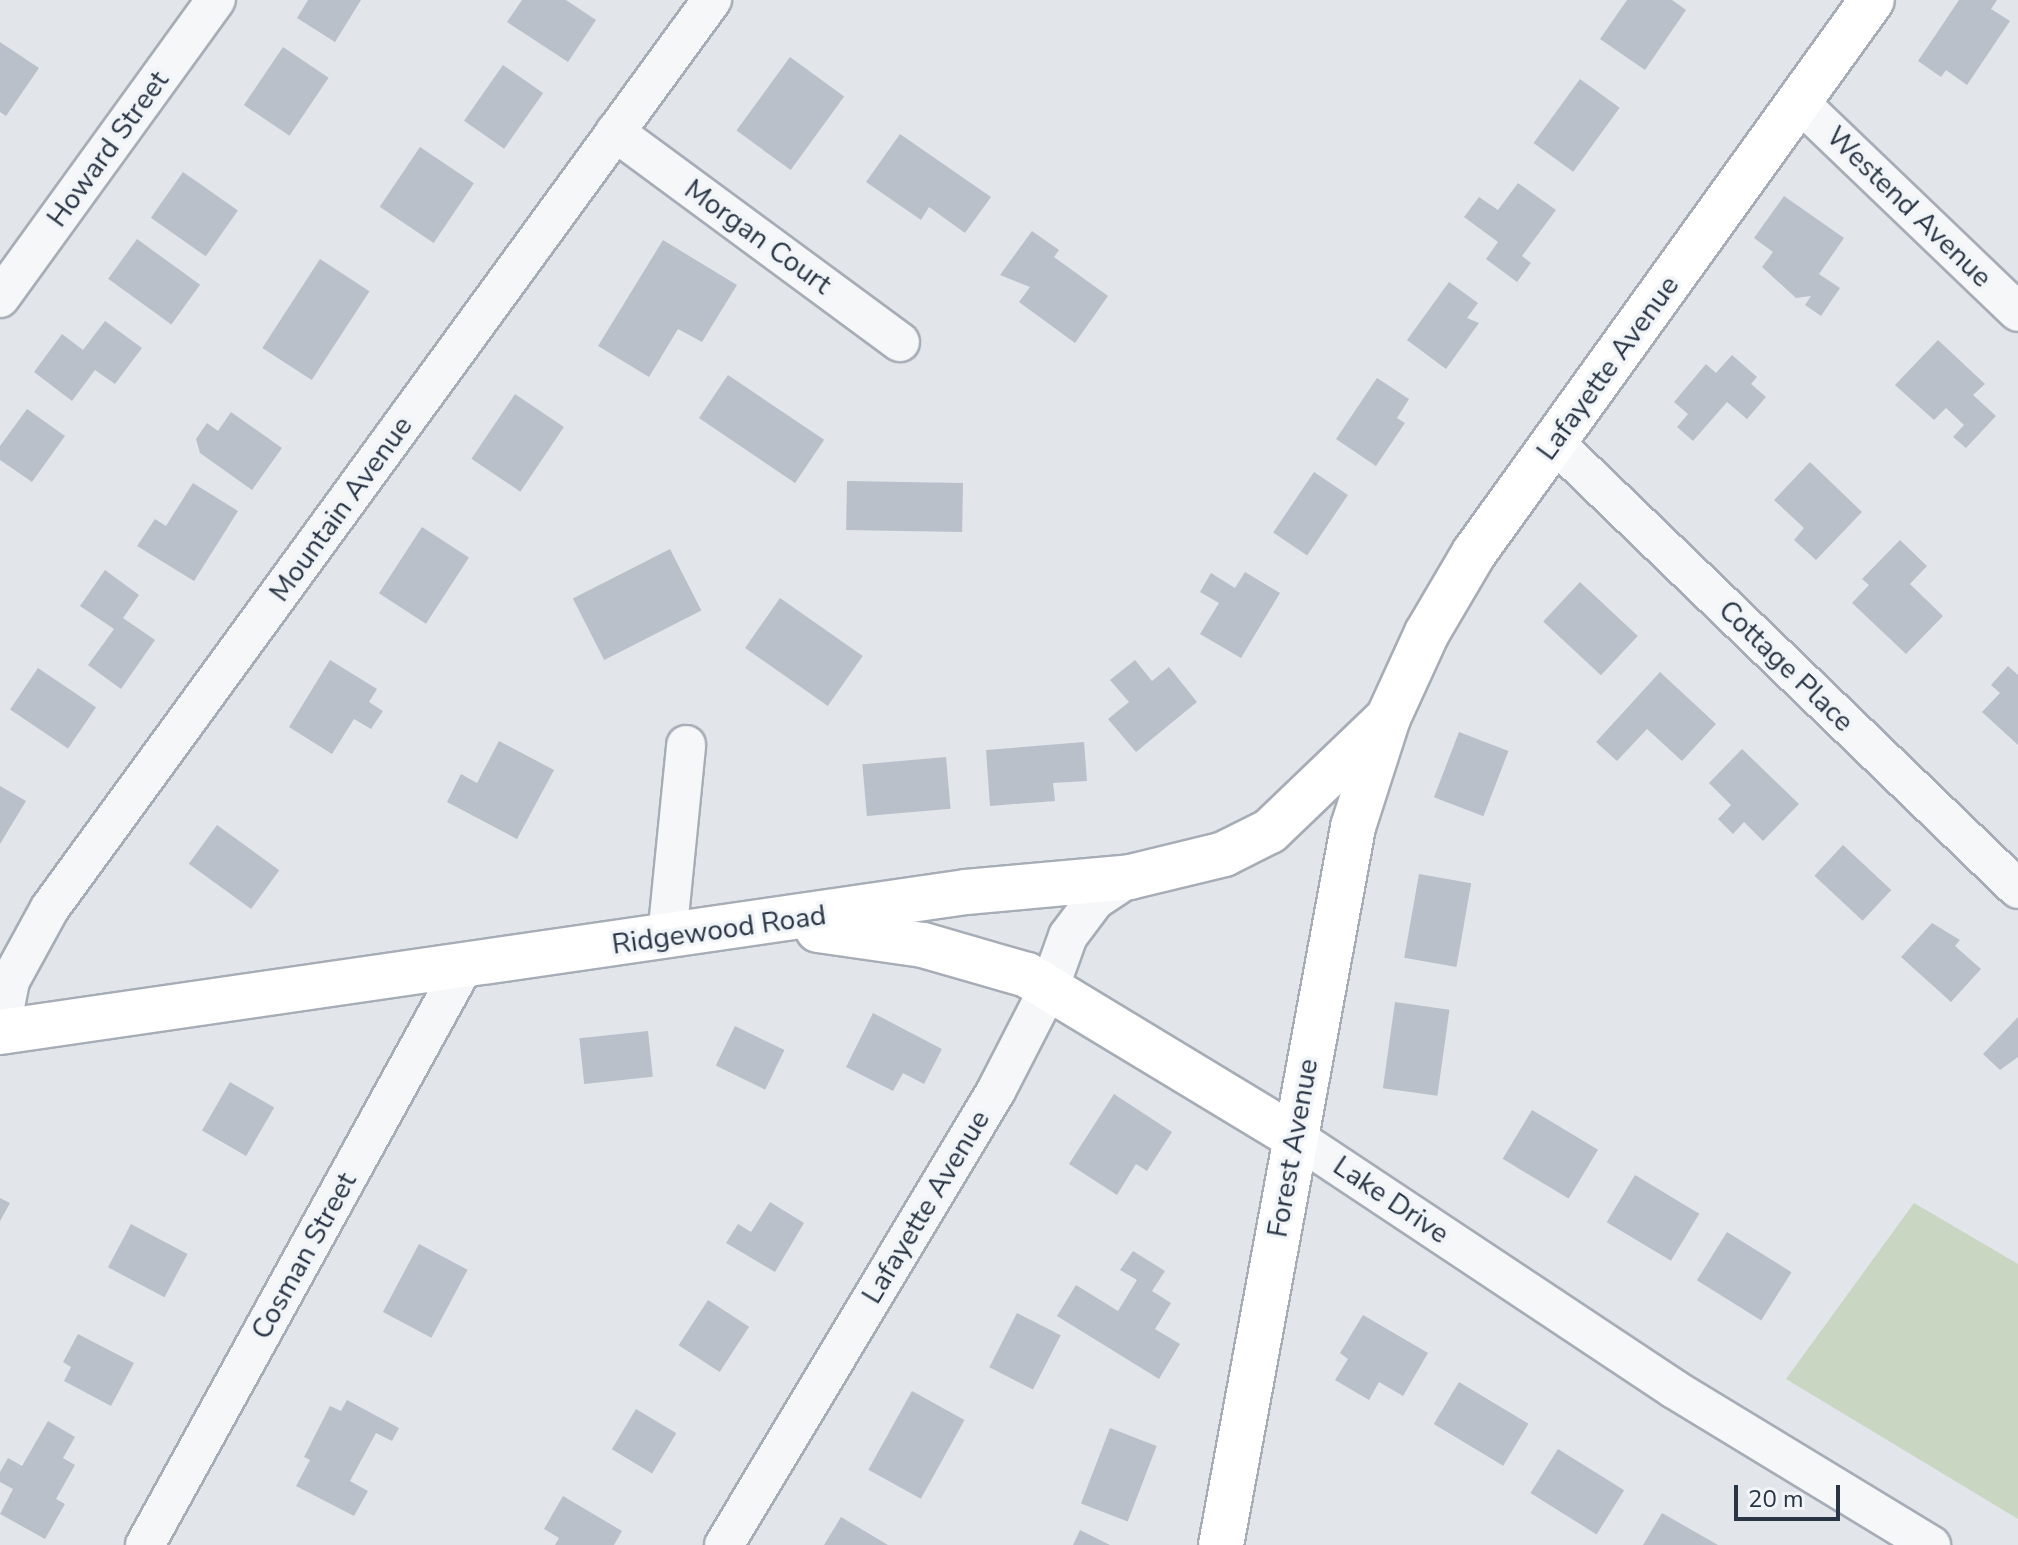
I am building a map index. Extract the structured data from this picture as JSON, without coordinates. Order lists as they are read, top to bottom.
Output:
{
  "streets": {
    "main road": [
      "Lafayette Avenue",
      "Ridgewood Road",
      "Forest Avenue",
      "Lake Drive"
    ],
    "street": [
      "Howard Street",
      "Westend Avenue",
      "Morgan Court",
      "Mountain Avenue",
      "Cottage Place",
      "Cosman Street"
    ]
  },
  "crossings": [
    ["Westend Avenue", "Lafayette Avenue"],
    ["Morgan Court", "Mountain Avenue"],
    ["Lafayette Avenue", "Cottage Place"],
    ["Lafayette Avenue", "Ridgewood Road"],
    ["Lafayette Avenue", "Forest Avenue"],
    ["Lafayette Avenue", "Lake Drive"],
    ["Mountain Avenue", "Ridgewood Road"],
    ["Ridgewood Road", "Forest Avenue"],
    ["Ridgewood Road", "Lake Drive"],
    ["Ridgewood Road", "Cosman Street"],
    ["Forest Avenue", "Lake Drive"]
  ],
  "scale_bar": "20 m"
}
